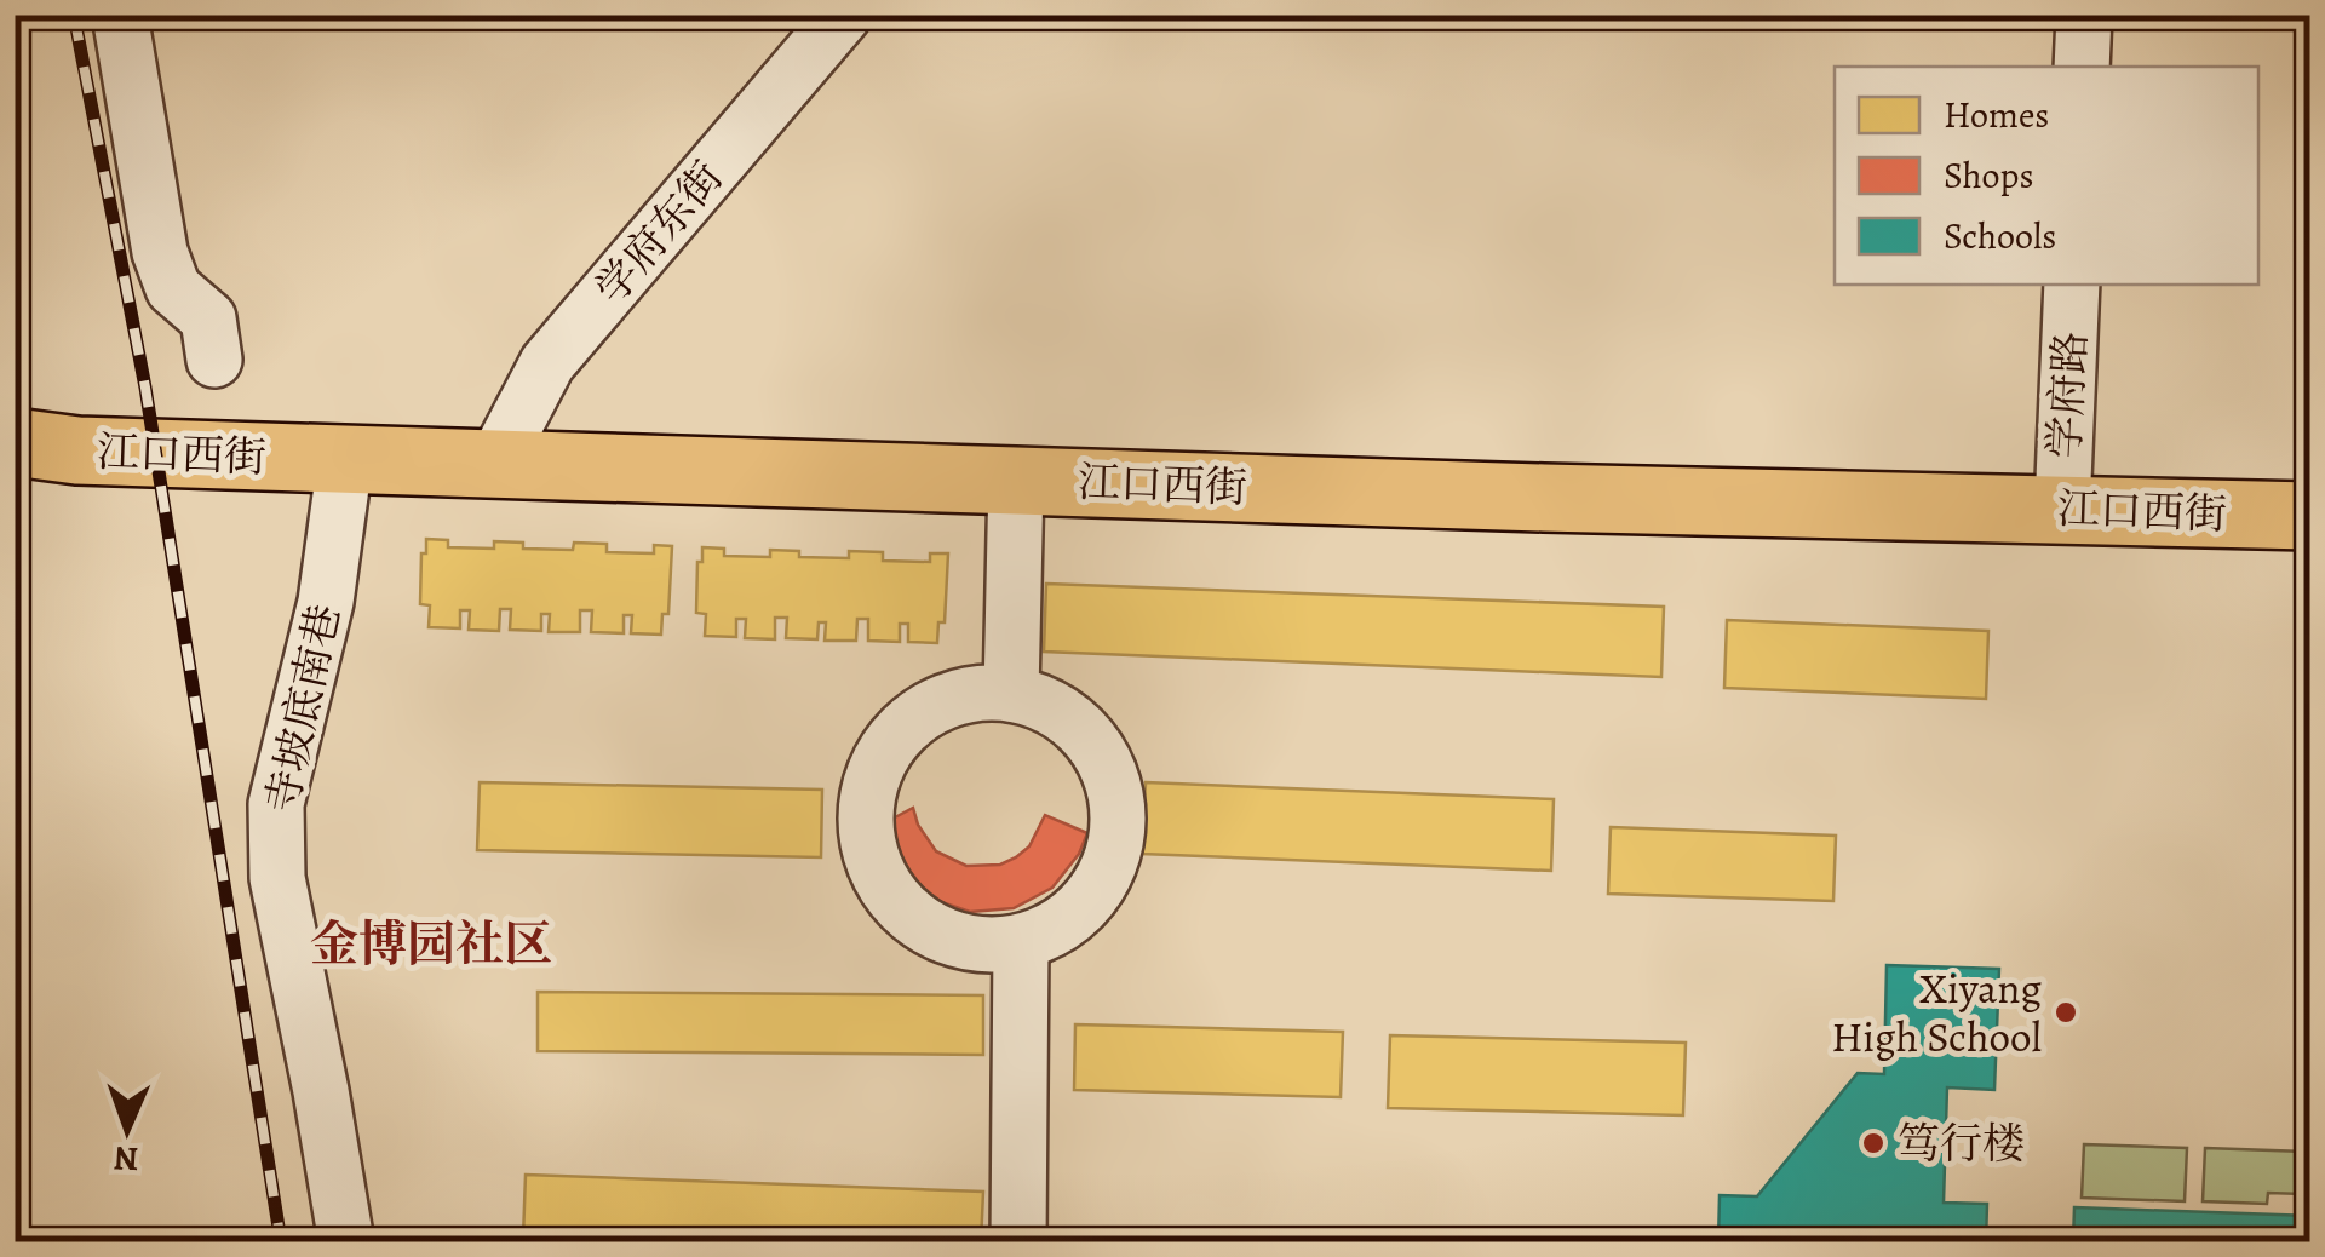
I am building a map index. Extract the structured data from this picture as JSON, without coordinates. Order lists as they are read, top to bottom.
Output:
{
  "streets": {
    "main road": ["江口西街"],
    "street": ["学府东街", "学府路", "寺坡底南巷"]
  },
  "crossings": [
    ["学府东街", "江口西街"],
    ["学府路", "江口西街"],
    ["江口西街", "寺坡底南巷"]
  ],
  "districts": ["金博园社区"],
  "places": ["Xiyang High School", "笃行楼"],
  "legend": ["Homes", "Shops", "Schools"],
  "north": "bottom"
}
